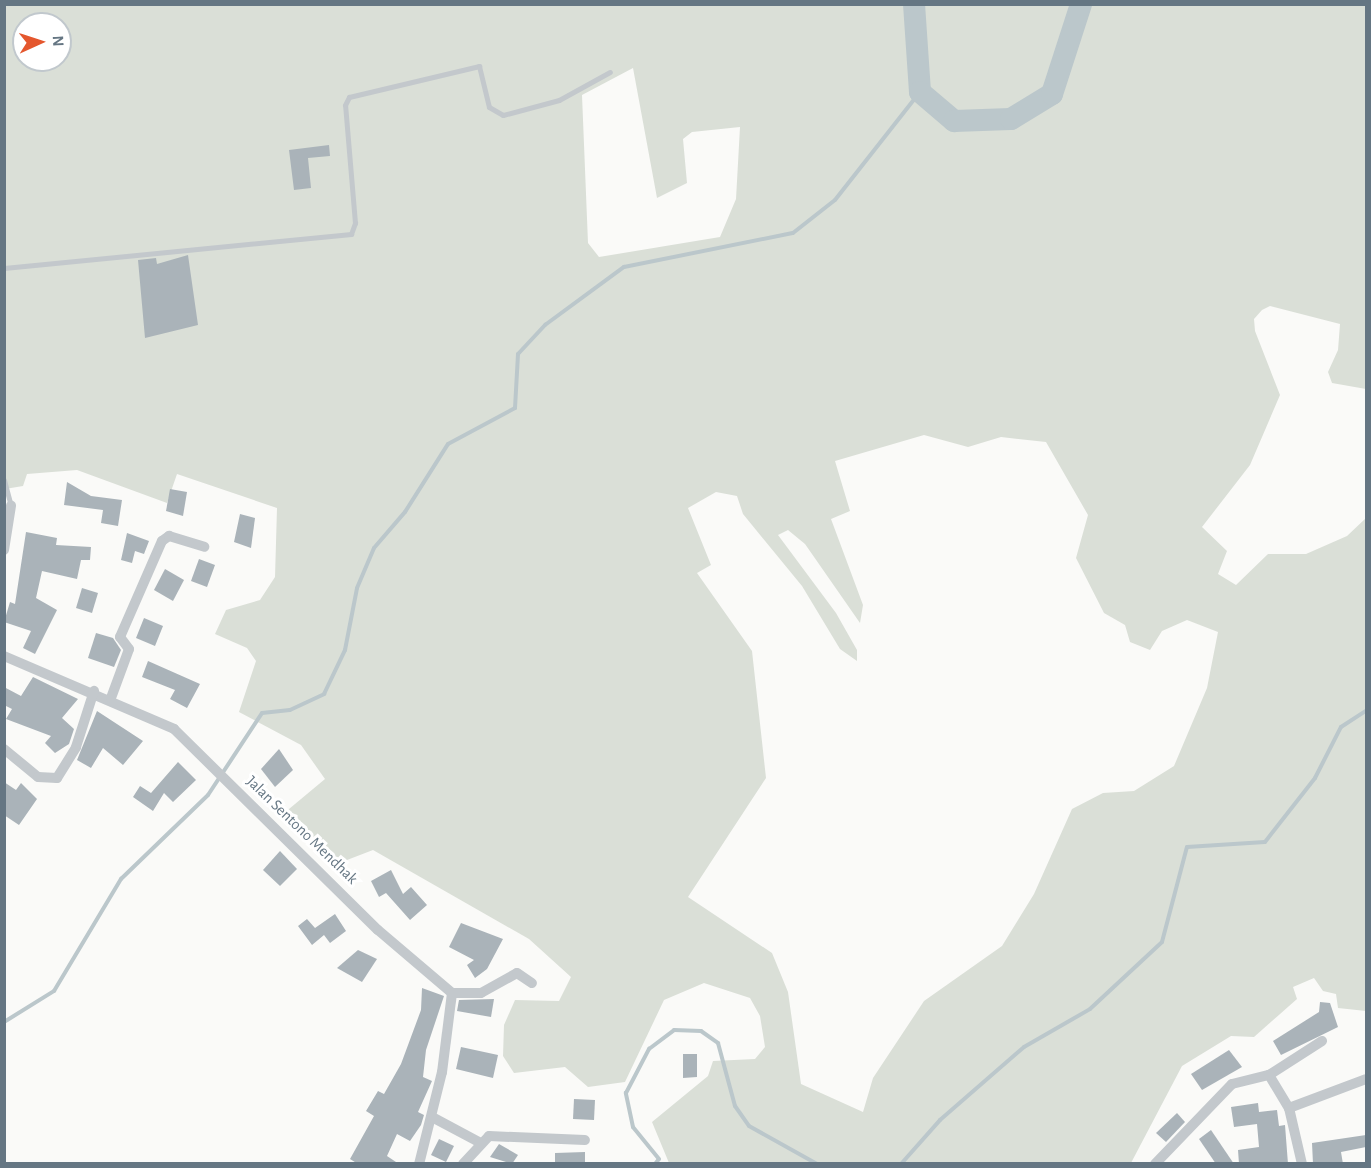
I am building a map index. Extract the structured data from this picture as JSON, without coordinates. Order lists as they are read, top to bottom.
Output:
{
  "streets": {
    "street": ["Jalan Sentono Mendhak"]
  },
  "north": "right"
}
